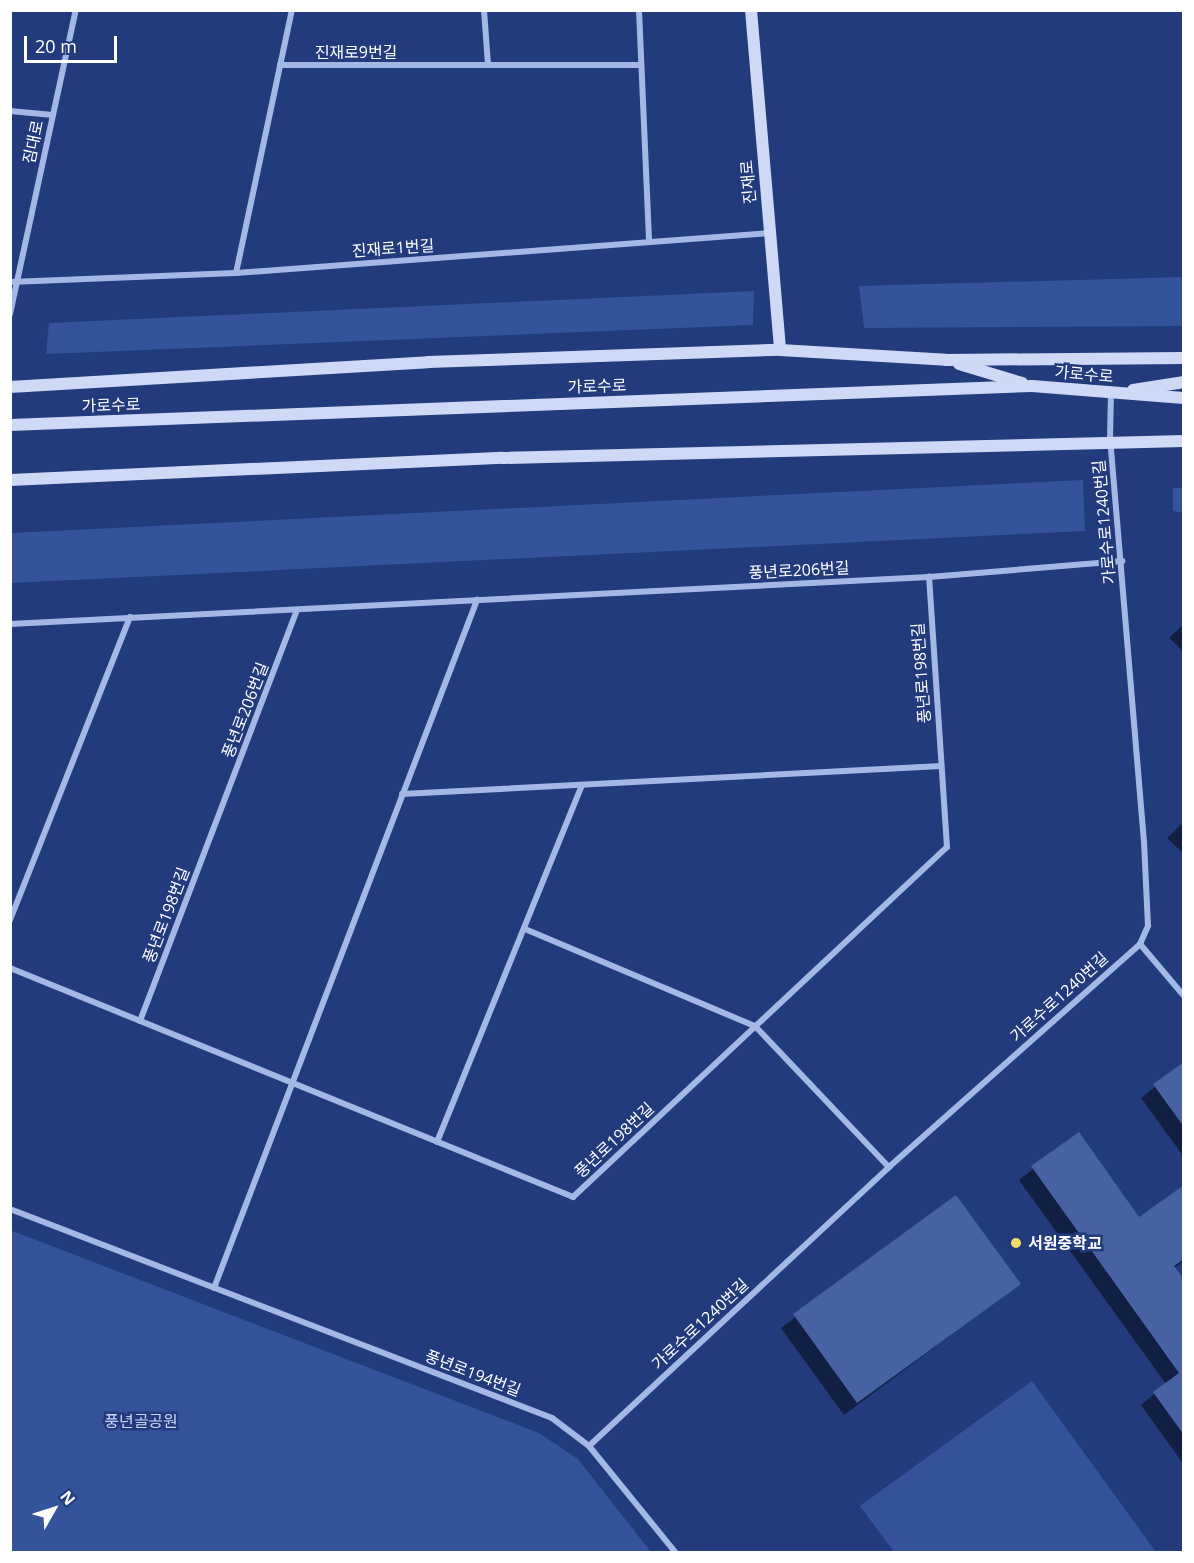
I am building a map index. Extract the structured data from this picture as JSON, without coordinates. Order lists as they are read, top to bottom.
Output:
{
  "streets": {
    "main road": ["진재로", "가로수로"],
    "street": [
      "진재로9번길",
      "짐대로",
      "진재로1번길",
      "가로수로1240번길",
      "풍년로206번길",
      "풍년로198번길",
      "풍년로194번길"
    ]
  },
  "crossings": [
    ["짐대로", "진재로1번길"],
    ["진재로", "진재로1번길"],
    ["진재로", "가로수로"],
    ["가로수로", "가로수로1240번길"],
    ["가로수로1240번길", "풍년로206번길"],
    ["가로수로1240번길", "풍년로194번길"],
    ["풍년로206번길", "풍년로198번길"]
  ],
  "parks": ["풍년골공원"],
  "places": ["서원중학교"],
  "scale_bar": "20 m",
  "north": "top right"
}
